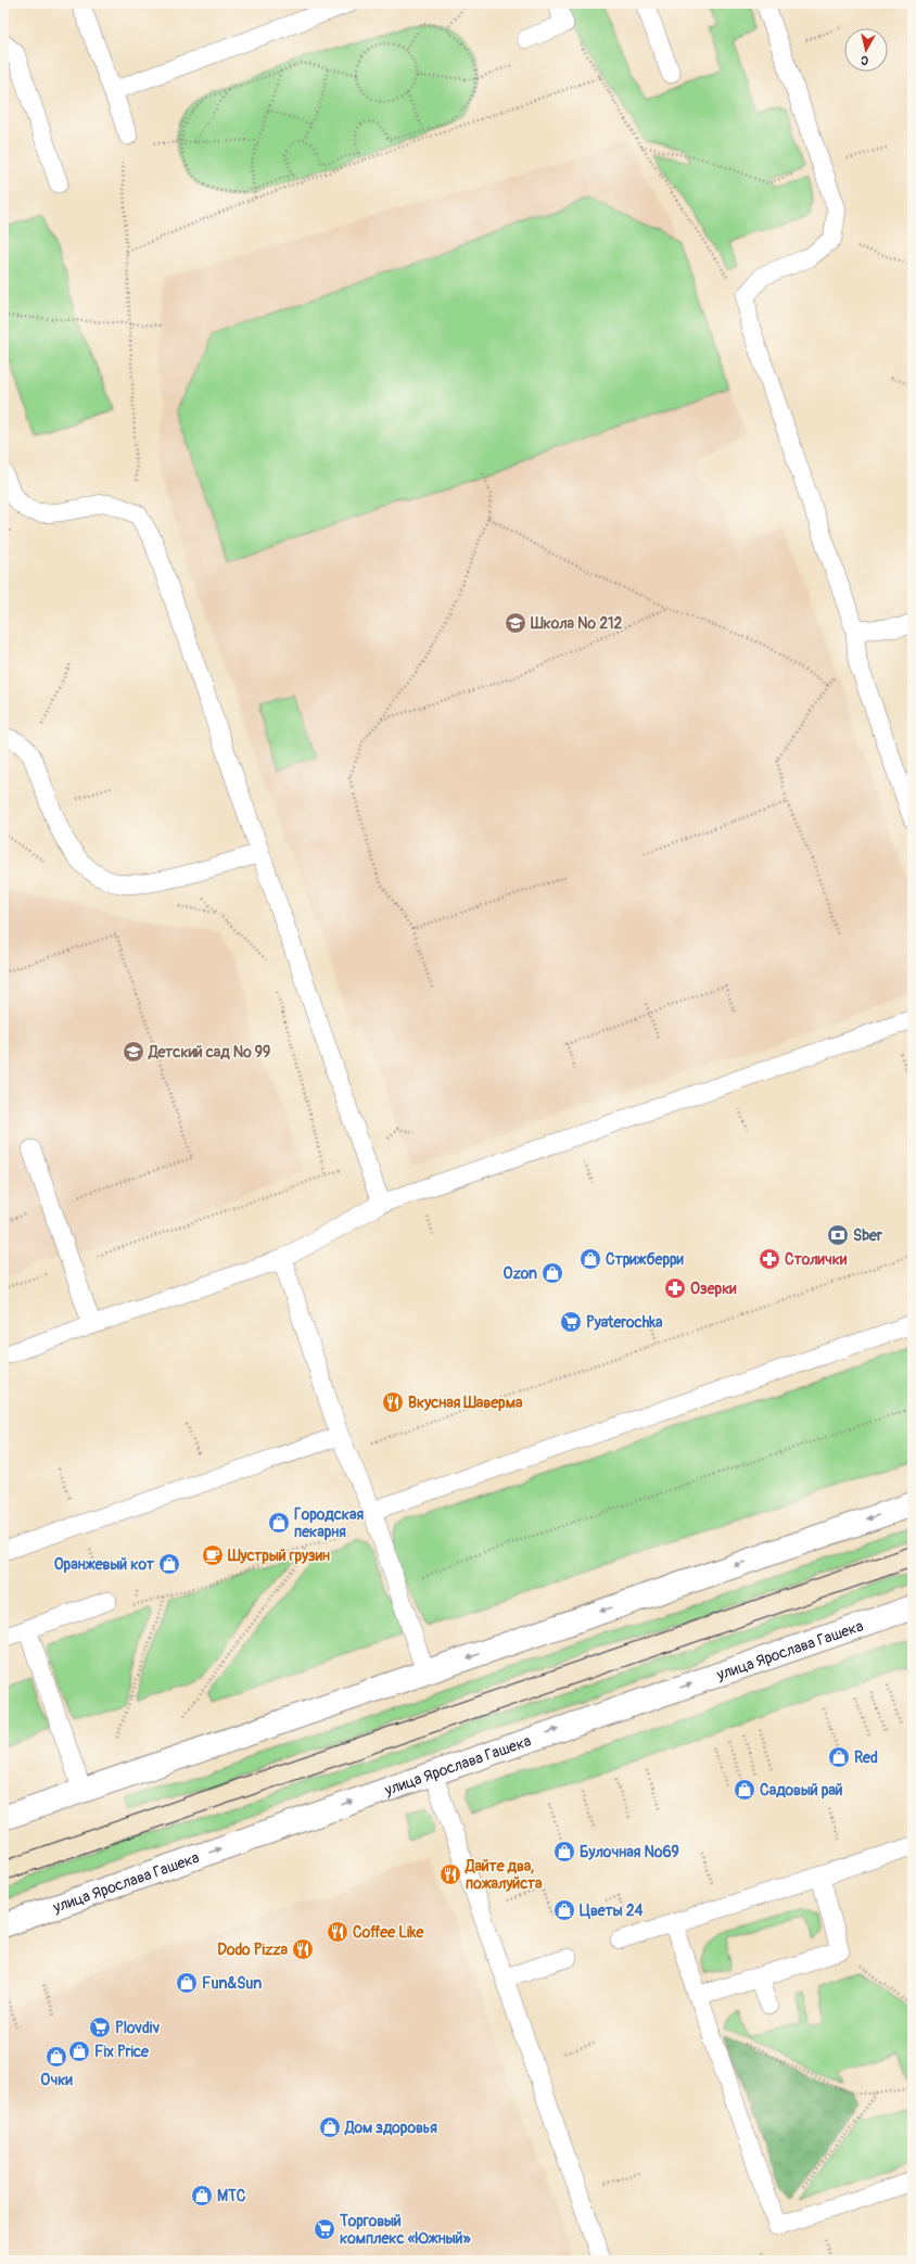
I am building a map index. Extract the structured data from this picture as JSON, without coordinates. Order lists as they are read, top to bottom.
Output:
{
  "streets": {
    "street": ["улица Ярослава Гашека"]
  },
  "places": {
    "school or university": ["Школа № 212", "Детский сад № 99"],
    "bank": ["Sber"],
    "shop": [
      "Стрижберри",
      "Ozon",
      "Городская пекарня",
      "Оранжевый кот",
      "Red",
      "Садовый рай",
      "Булочная №69",
      "Цветы 24",
      "Fun&Sun",
      "Fix Price",
      "Очки",
      "Дом здоровья",
      "МТС"
    ],
    "pharmacy": ["Столички", "Озерки"],
    "supermarket": ["Pyaterochka", "Plovdiv", "Торговый комплекс «Южный»"],
    "restaurant": [
      "Вкусная Шаверма",
      "Дайте два, пожалуйста",
      "Coffee Like",
      "Dodo Pizza"
    ],
    "cafe": ["Шустрый грузин"]
  },
  "north": "bottom"
}
